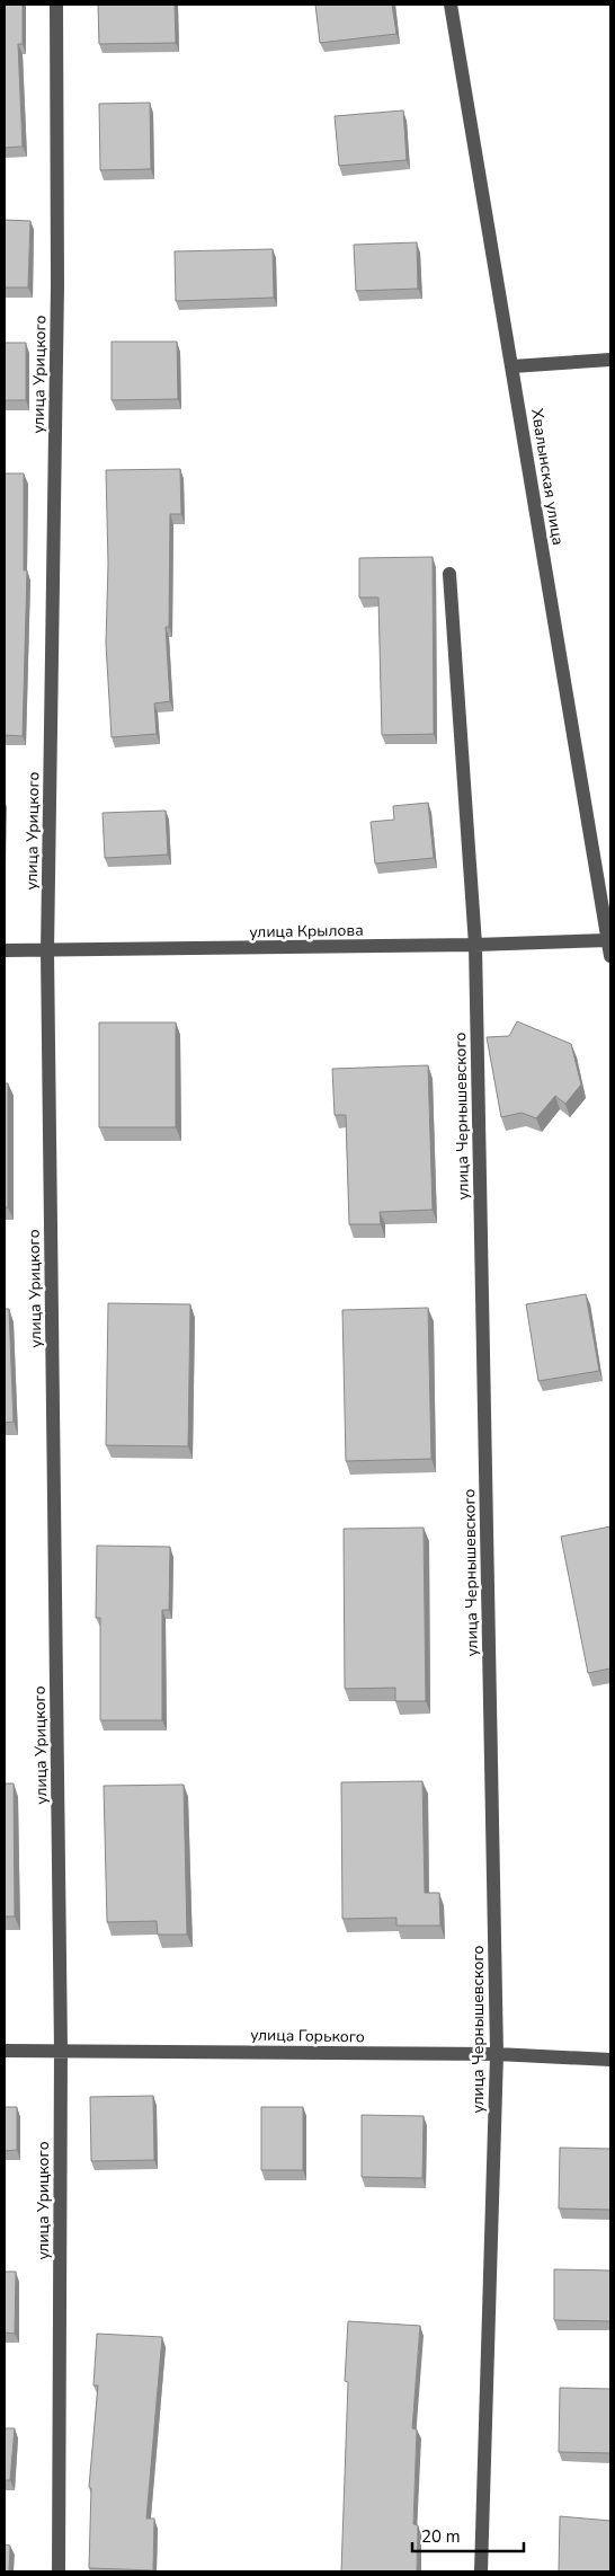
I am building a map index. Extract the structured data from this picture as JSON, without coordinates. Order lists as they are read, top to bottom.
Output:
{
  "streets": {
    "street": [
      "улица Урицкого",
      "Хвалынская улица",
      "улица Крылова",
      "улица Чернышевского",
      "улица Горького"
    ]
  },
  "crossings": [
    ["улица Урицкого", "улица Крылова"],
    ["улица Урицкого", "улица Горького"],
    ["Хвалынская улица", "улица Крылова"],
    ["улица Крылова", "улица Чернышевского"],
    ["улица Чернышевского", "улица Горького"]
  ],
  "scale_bar": "20 m"
}
